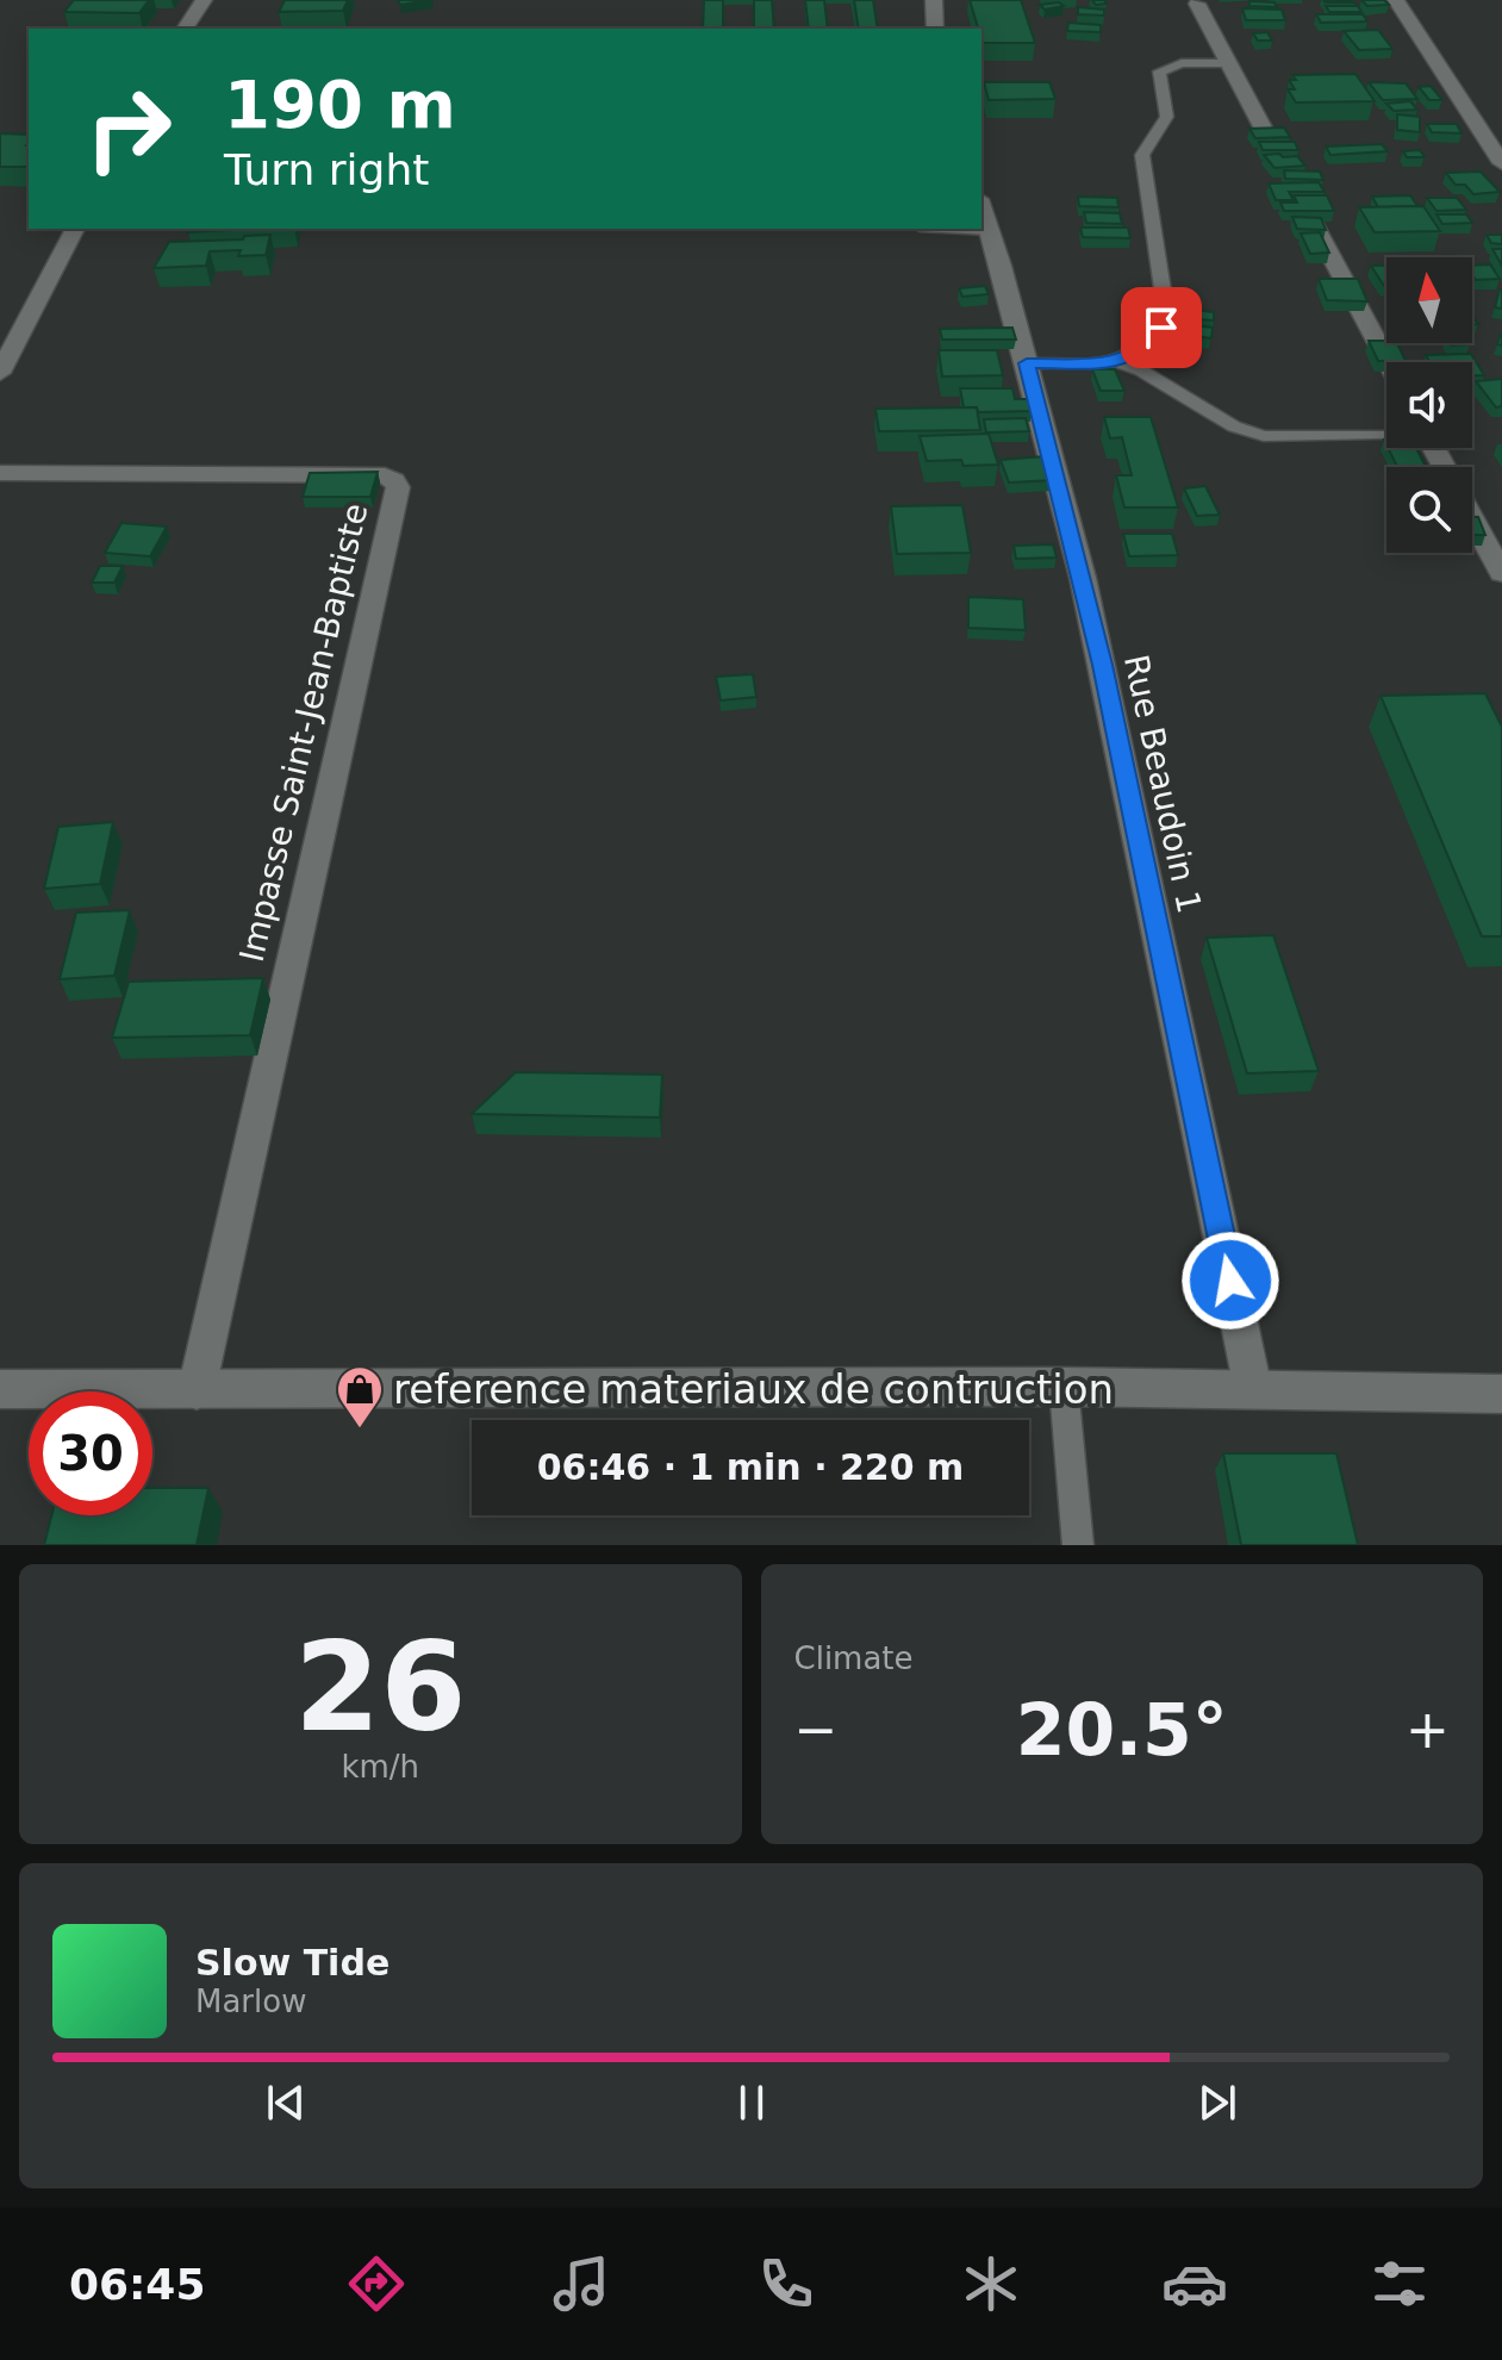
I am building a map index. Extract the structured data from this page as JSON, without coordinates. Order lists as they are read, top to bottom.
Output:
{
  "streets": {
    "street": ["Impasse Saint-Jean-Baptiste", "Rue Beaudoin 1"]
  },
  "places": {
    "shop": ["reference materiaux de contruction"]
  },
  "north": "top",
  "page": {
    "turn": ["190 m", "Turn right"],
    "limit": "30",
    "trip": "06:46 · 1 min · 220 m",
    "tile": [
      ["26", "km/h"],
      "Climate"
    ],
    "heat": ["−", "20.5°", "+"],
    "song": ["Slow Tide", "Marlow"],
    "tabs": "06:45"
  }
}
